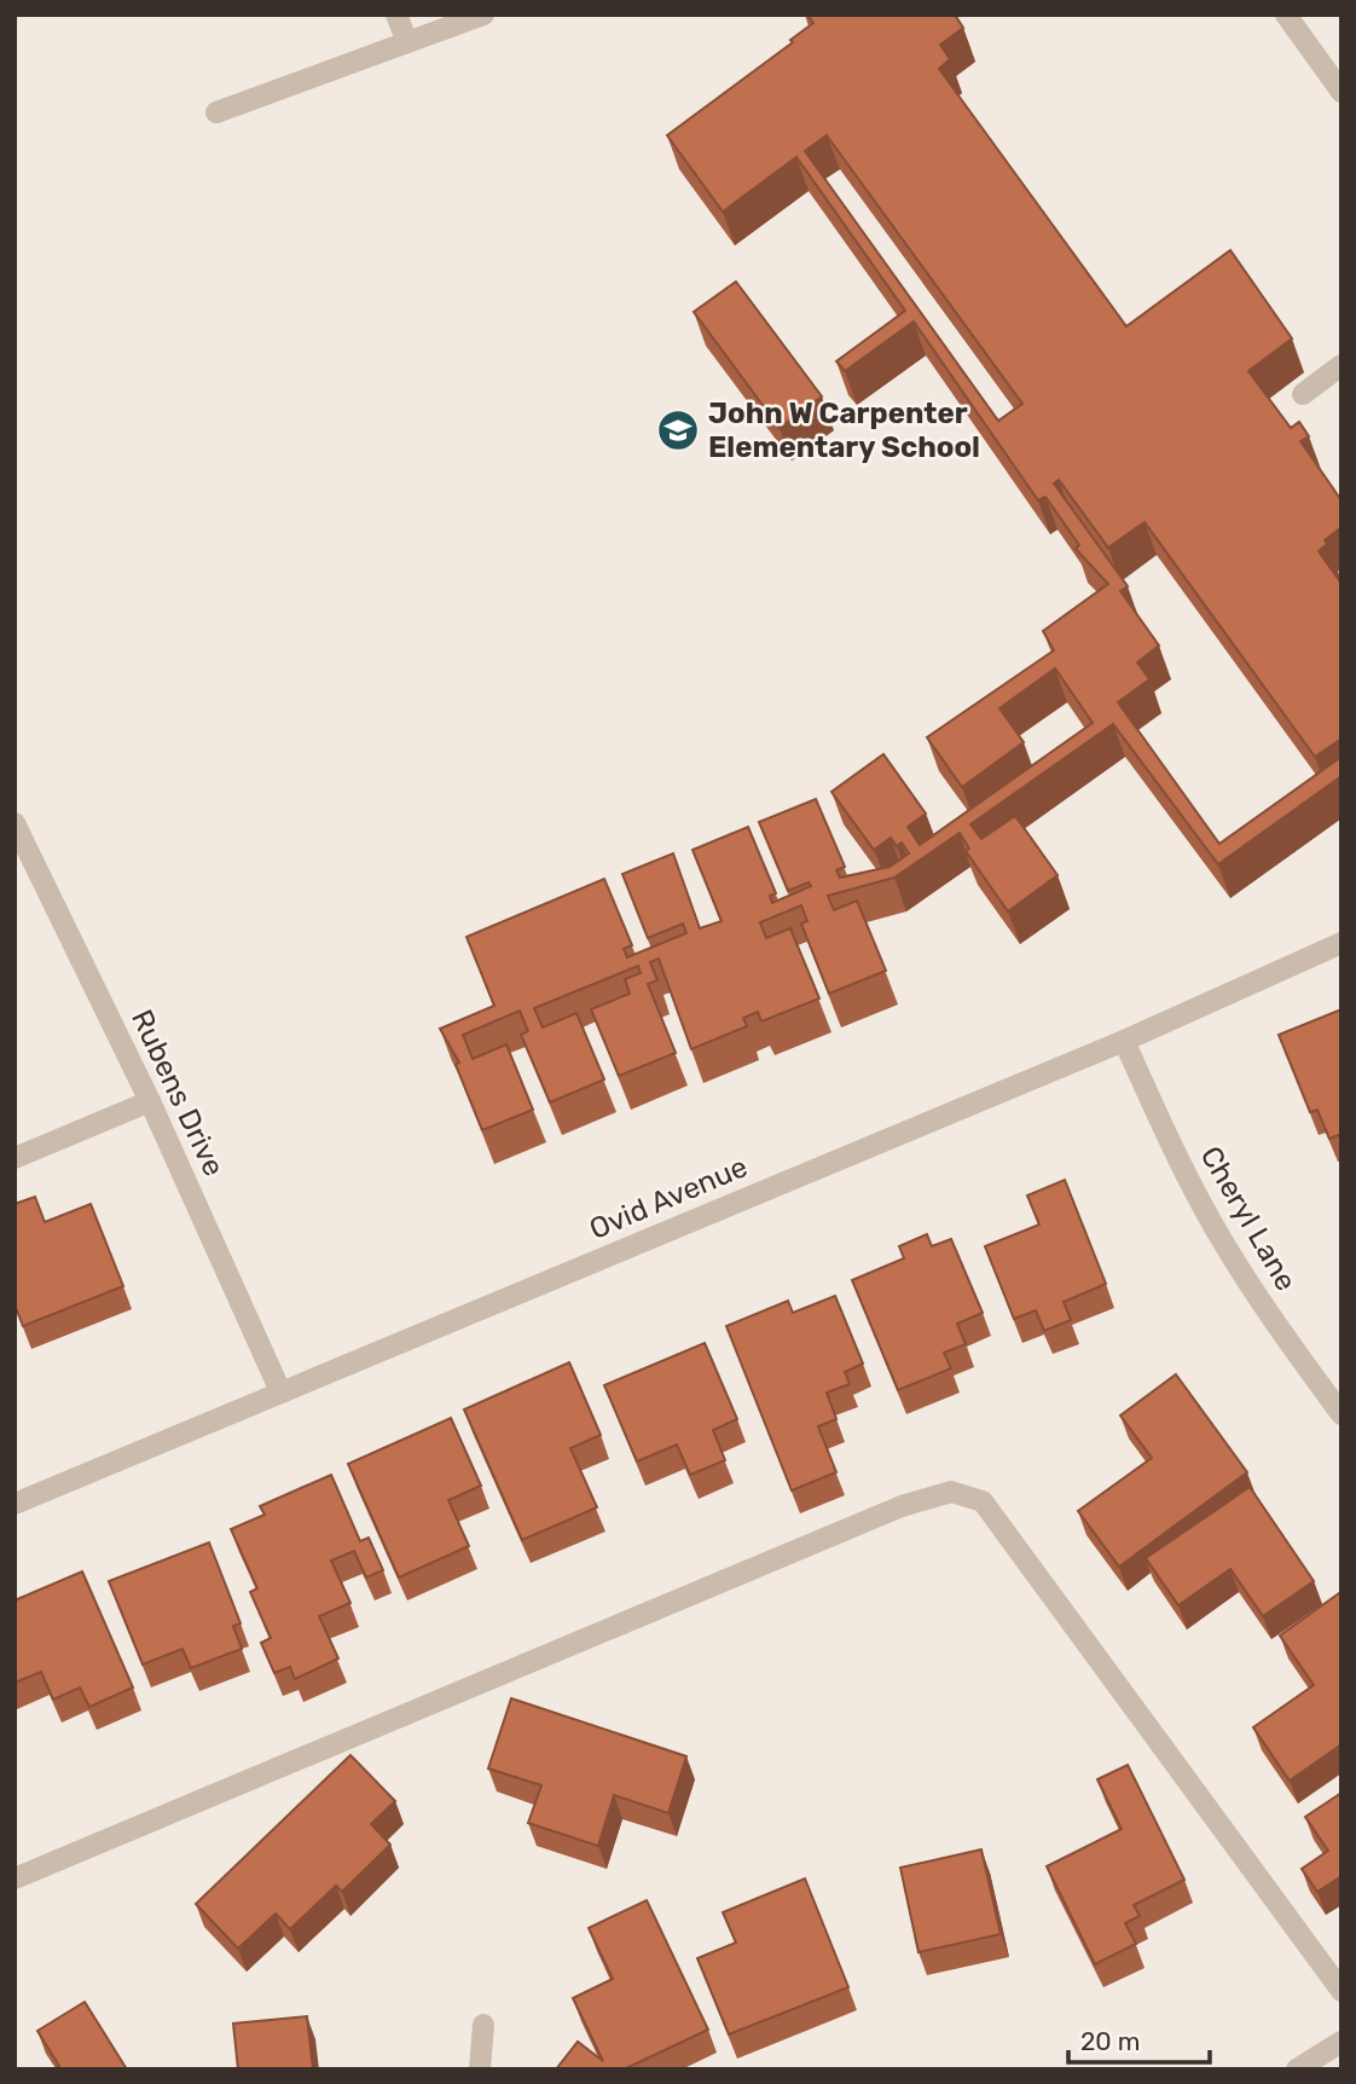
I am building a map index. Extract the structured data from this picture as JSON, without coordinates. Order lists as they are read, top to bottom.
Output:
{
  "streets": {
    "street": ["Rubens Drive", "Ovid Avenue", "Cheryl Lane"]
  },
  "crossings": [
    ["Rubens Drive", "Ovid Avenue"],
    ["Ovid Avenue", "Cheryl Lane"]
  ],
  "places": {
    "school or university": ["John W Carpenter Elementary School"]
  },
  "scale_bar": "20 m"
}
